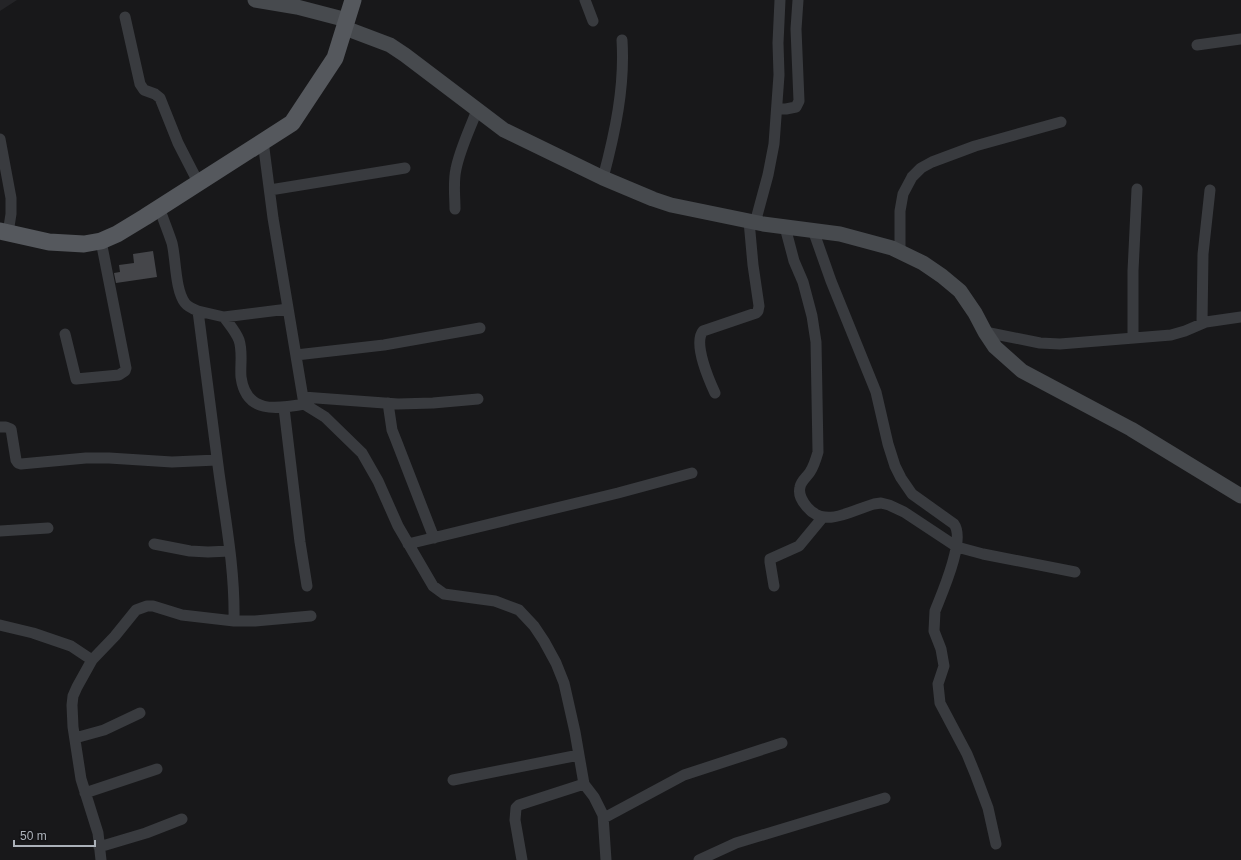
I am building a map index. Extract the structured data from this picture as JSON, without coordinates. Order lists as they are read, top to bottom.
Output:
{
  "scale_bar": "50 m"
}
